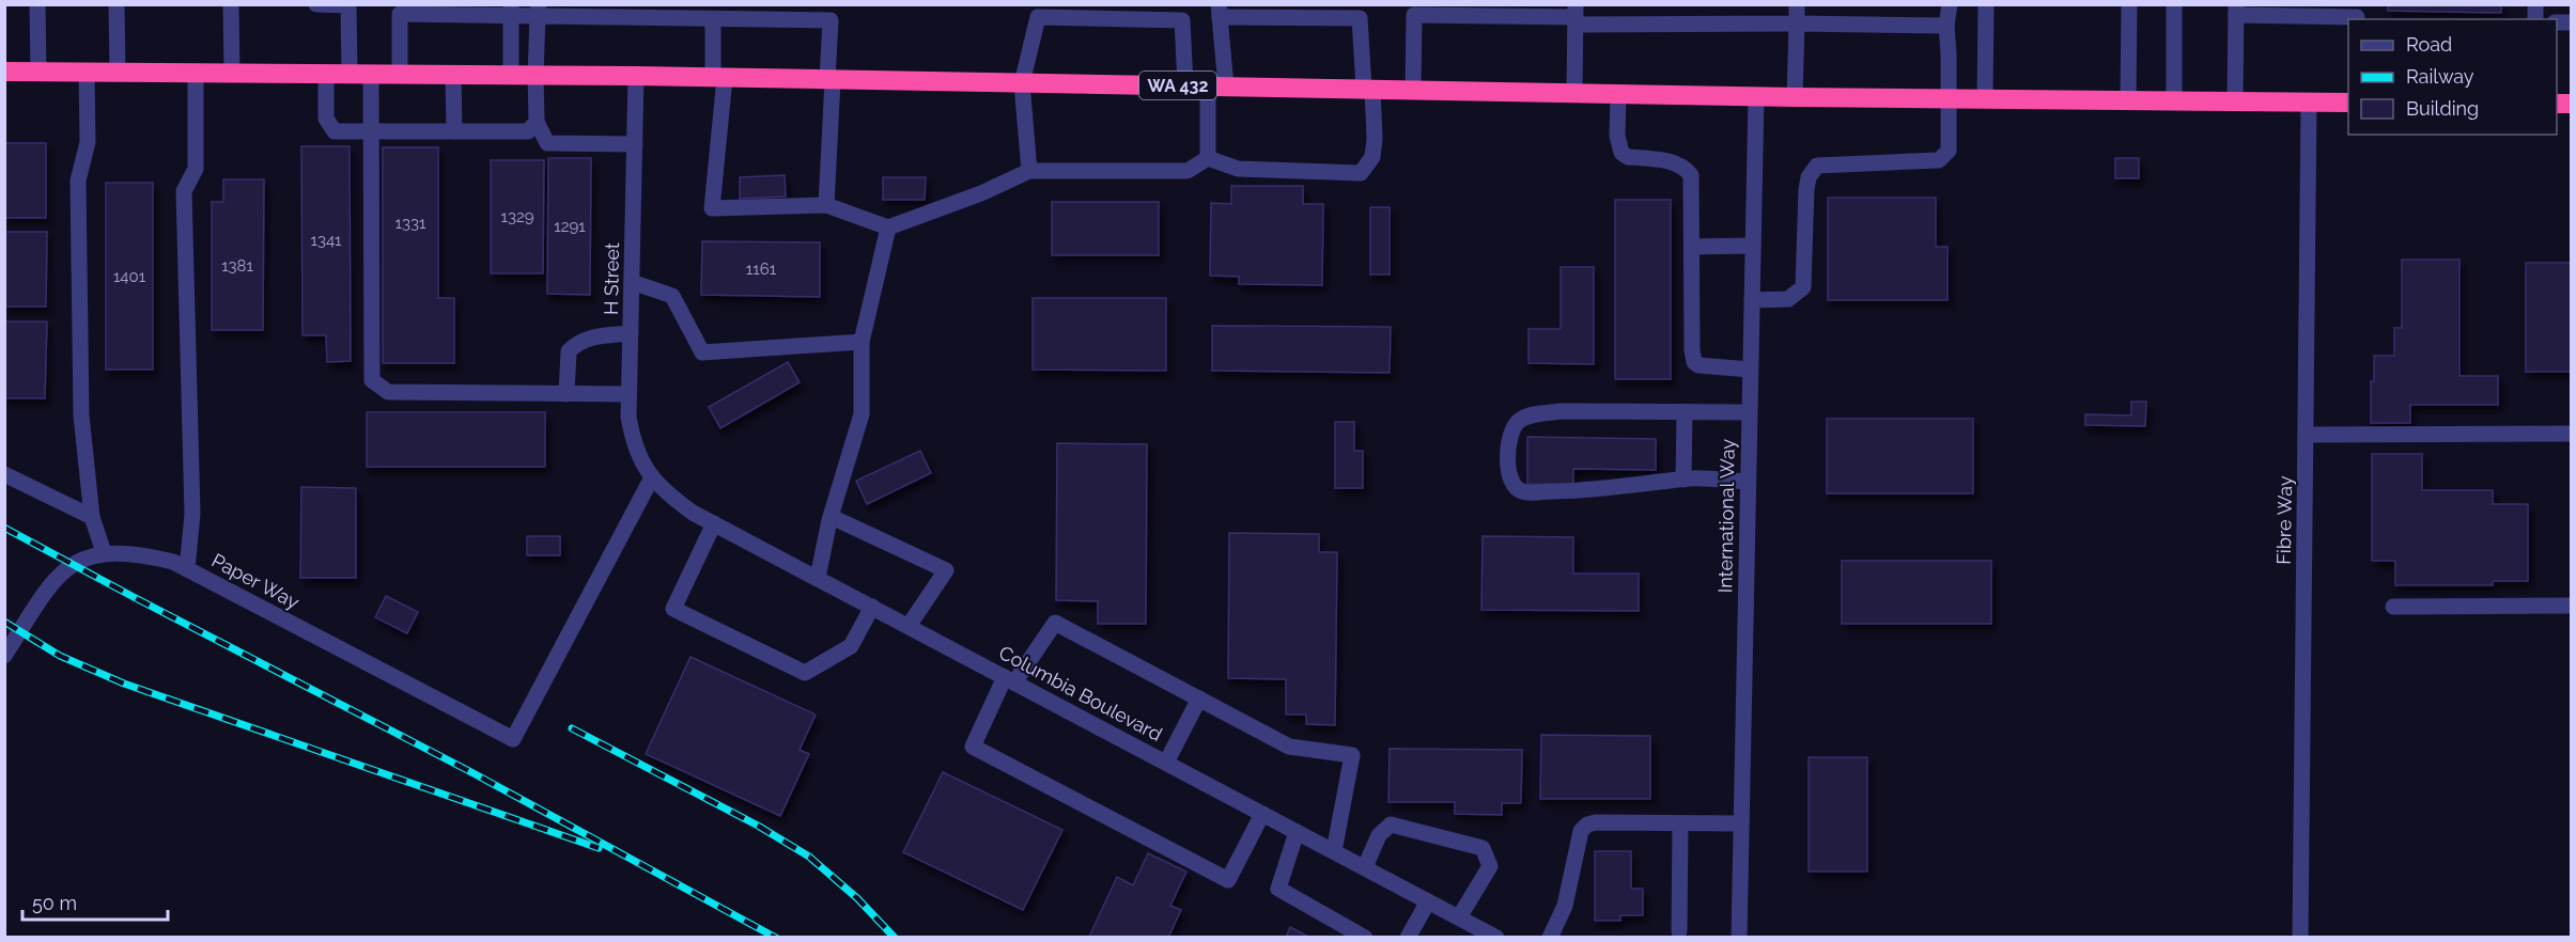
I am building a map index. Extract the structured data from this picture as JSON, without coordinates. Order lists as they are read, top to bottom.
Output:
{
  "streets": {
    "highway": ["WA 432"],
    "street": [
      "H Street",
      "International Way",
      "Fibre Way",
      "Paper Way",
      "Columbia Boulevard"
    ]
  },
  "crossings": [
    ["WA 432", "H Street"],
    ["WA 432", "International Way"],
    ["WA 432", "Fibre Way"],
    ["H Street", "Paper Way"],
    ["H Street", "Columbia Boulevard"],
    ["Paper Way", "Columbia Boulevard"]
  ],
  "house_numbers": [
    "1329",
    "1331",
    "1291",
    "1341",
    "1381",
    "1161",
    "1401"
  ],
  "legend": ["Road", "Railway", "Building"],
  "scale_bar": "50 m"
}
